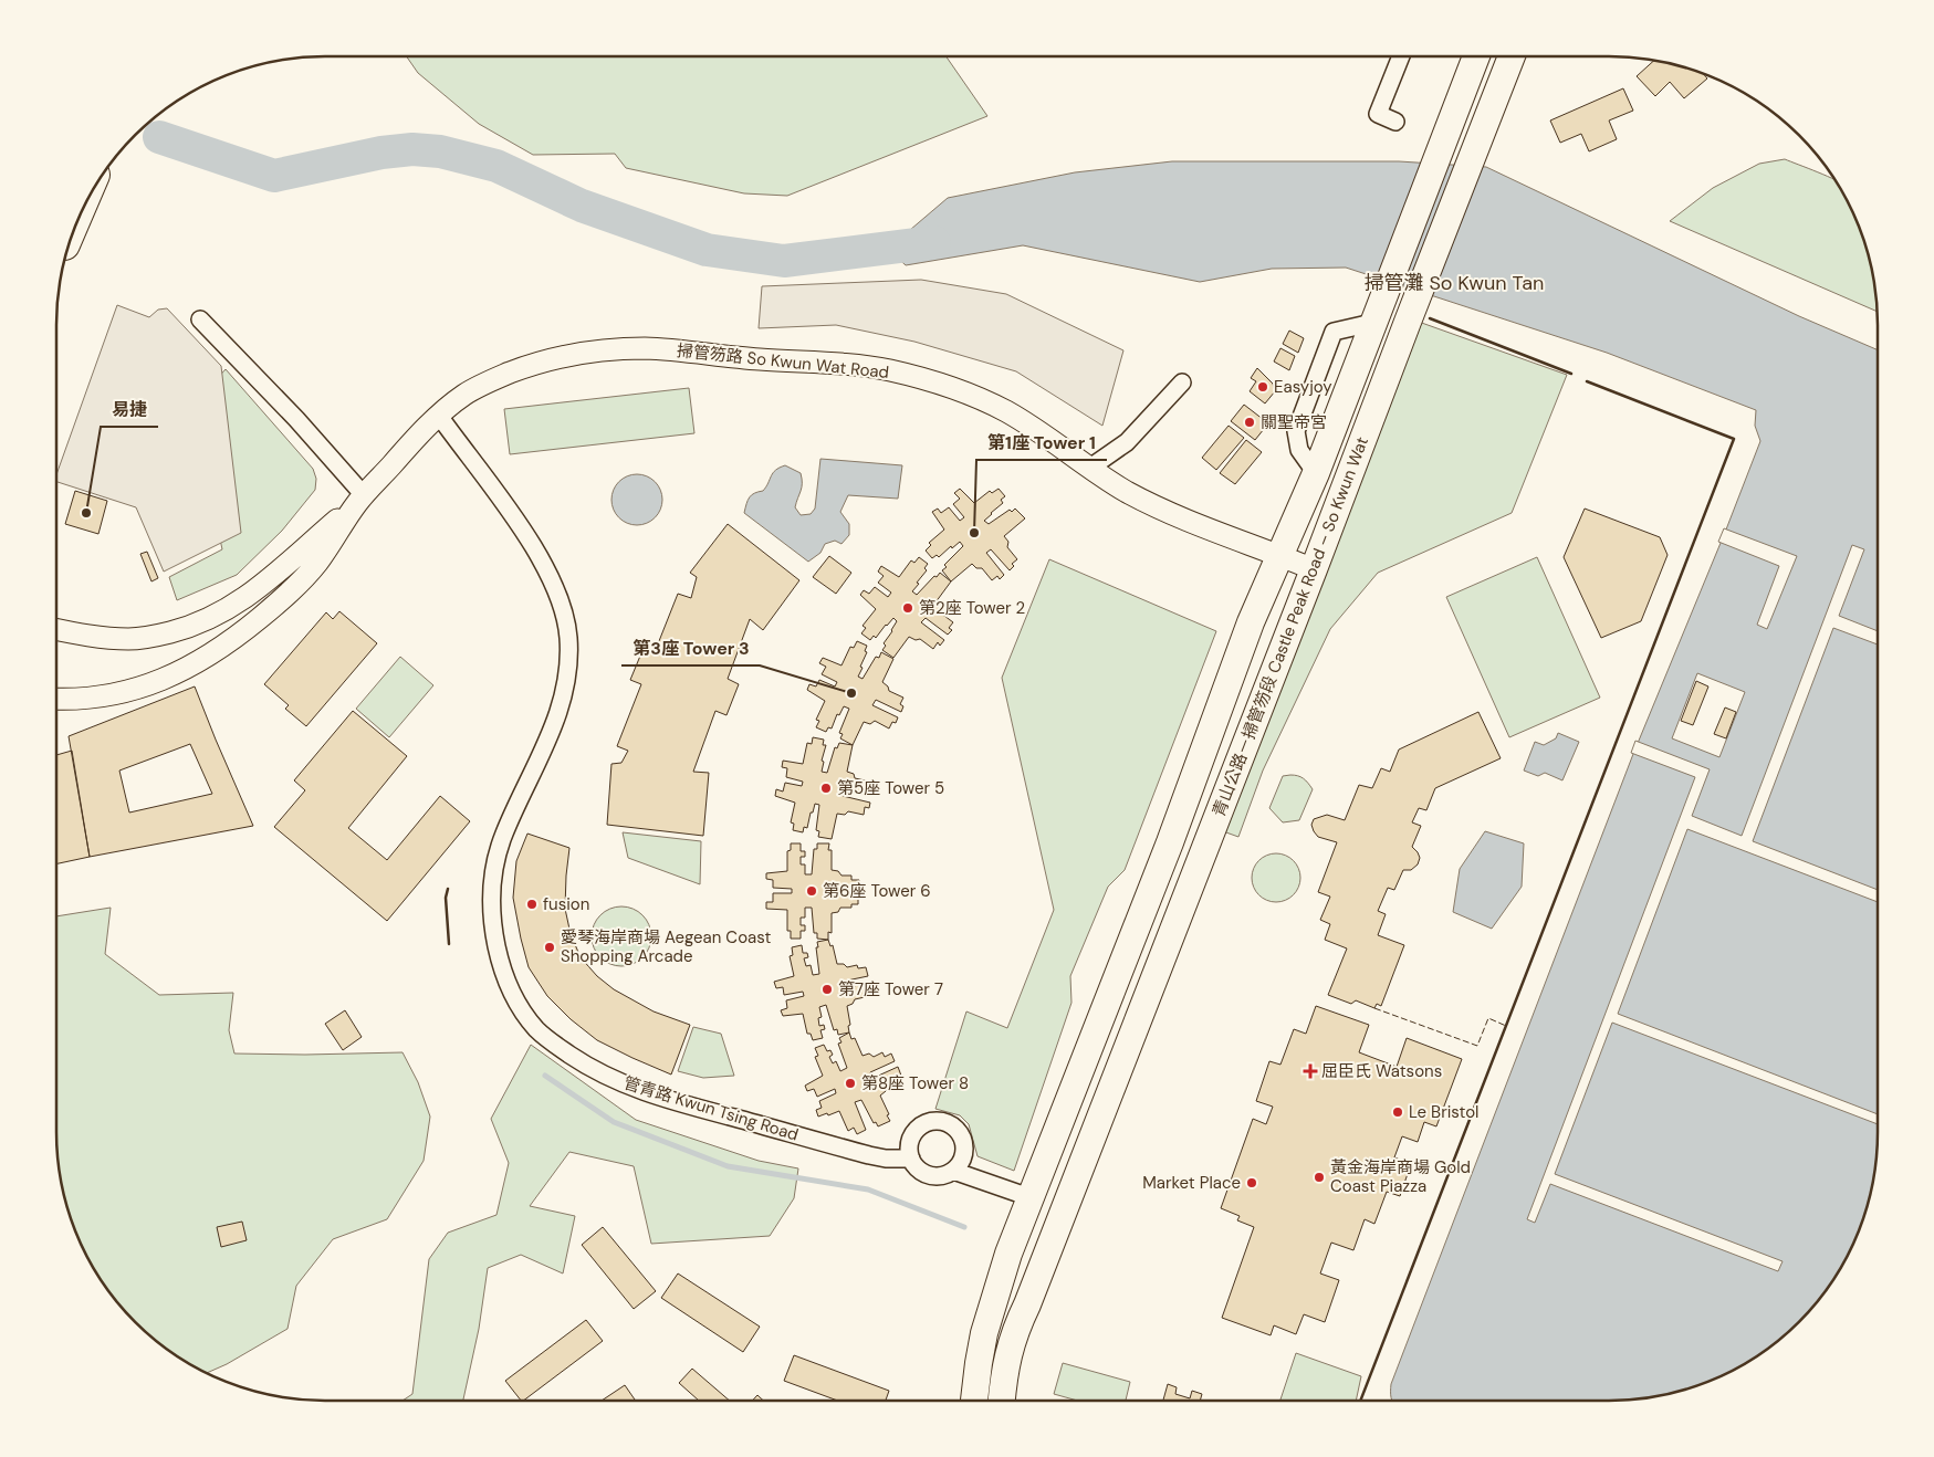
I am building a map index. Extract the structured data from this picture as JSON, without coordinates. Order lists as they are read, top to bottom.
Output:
{
  "streets": {
    "main road": ["青山公路－掃管笏段 Castle Peak Road – So Kwun Wat"],
    "street": ["掃管笏路 So Kwun Wat Road", "管青路 Kwun Tsing Road"]
  },
  "crossings": [
    ["掃管笏路 So Kwun Wat Road", "青山公路－掃管笏段 Castle Peak Road – So Kwun Wat"],
    ["掃管笏路 So Kwun Wat Road", "管青路 Kwun Tsing Road"]
  ],
  "districts": ["掃管灘 So Kwun Tan"],
  "places": {
    "other": [
      "Easyjoy",
      "關聖帝宮",
      "易捷",
      "第1座 Tower 1",
      "第2座 Tower 2",
      "第3座 Tower 3",
      "第5座 Tower 5",
      "第6座 Tower 6",
      "fusion",
      "愛琴海岸商場 Aegean Coast Shopping Arcade",
      "第7座 Tower 7",
      "第8座 Tower 8",
      "Le Bristol",
      "黃金海岸商場 Gold Coast Piazza",
      "Market Place"
    ],
    "health": ["屈臣氏 Watsons"]
  }
}
